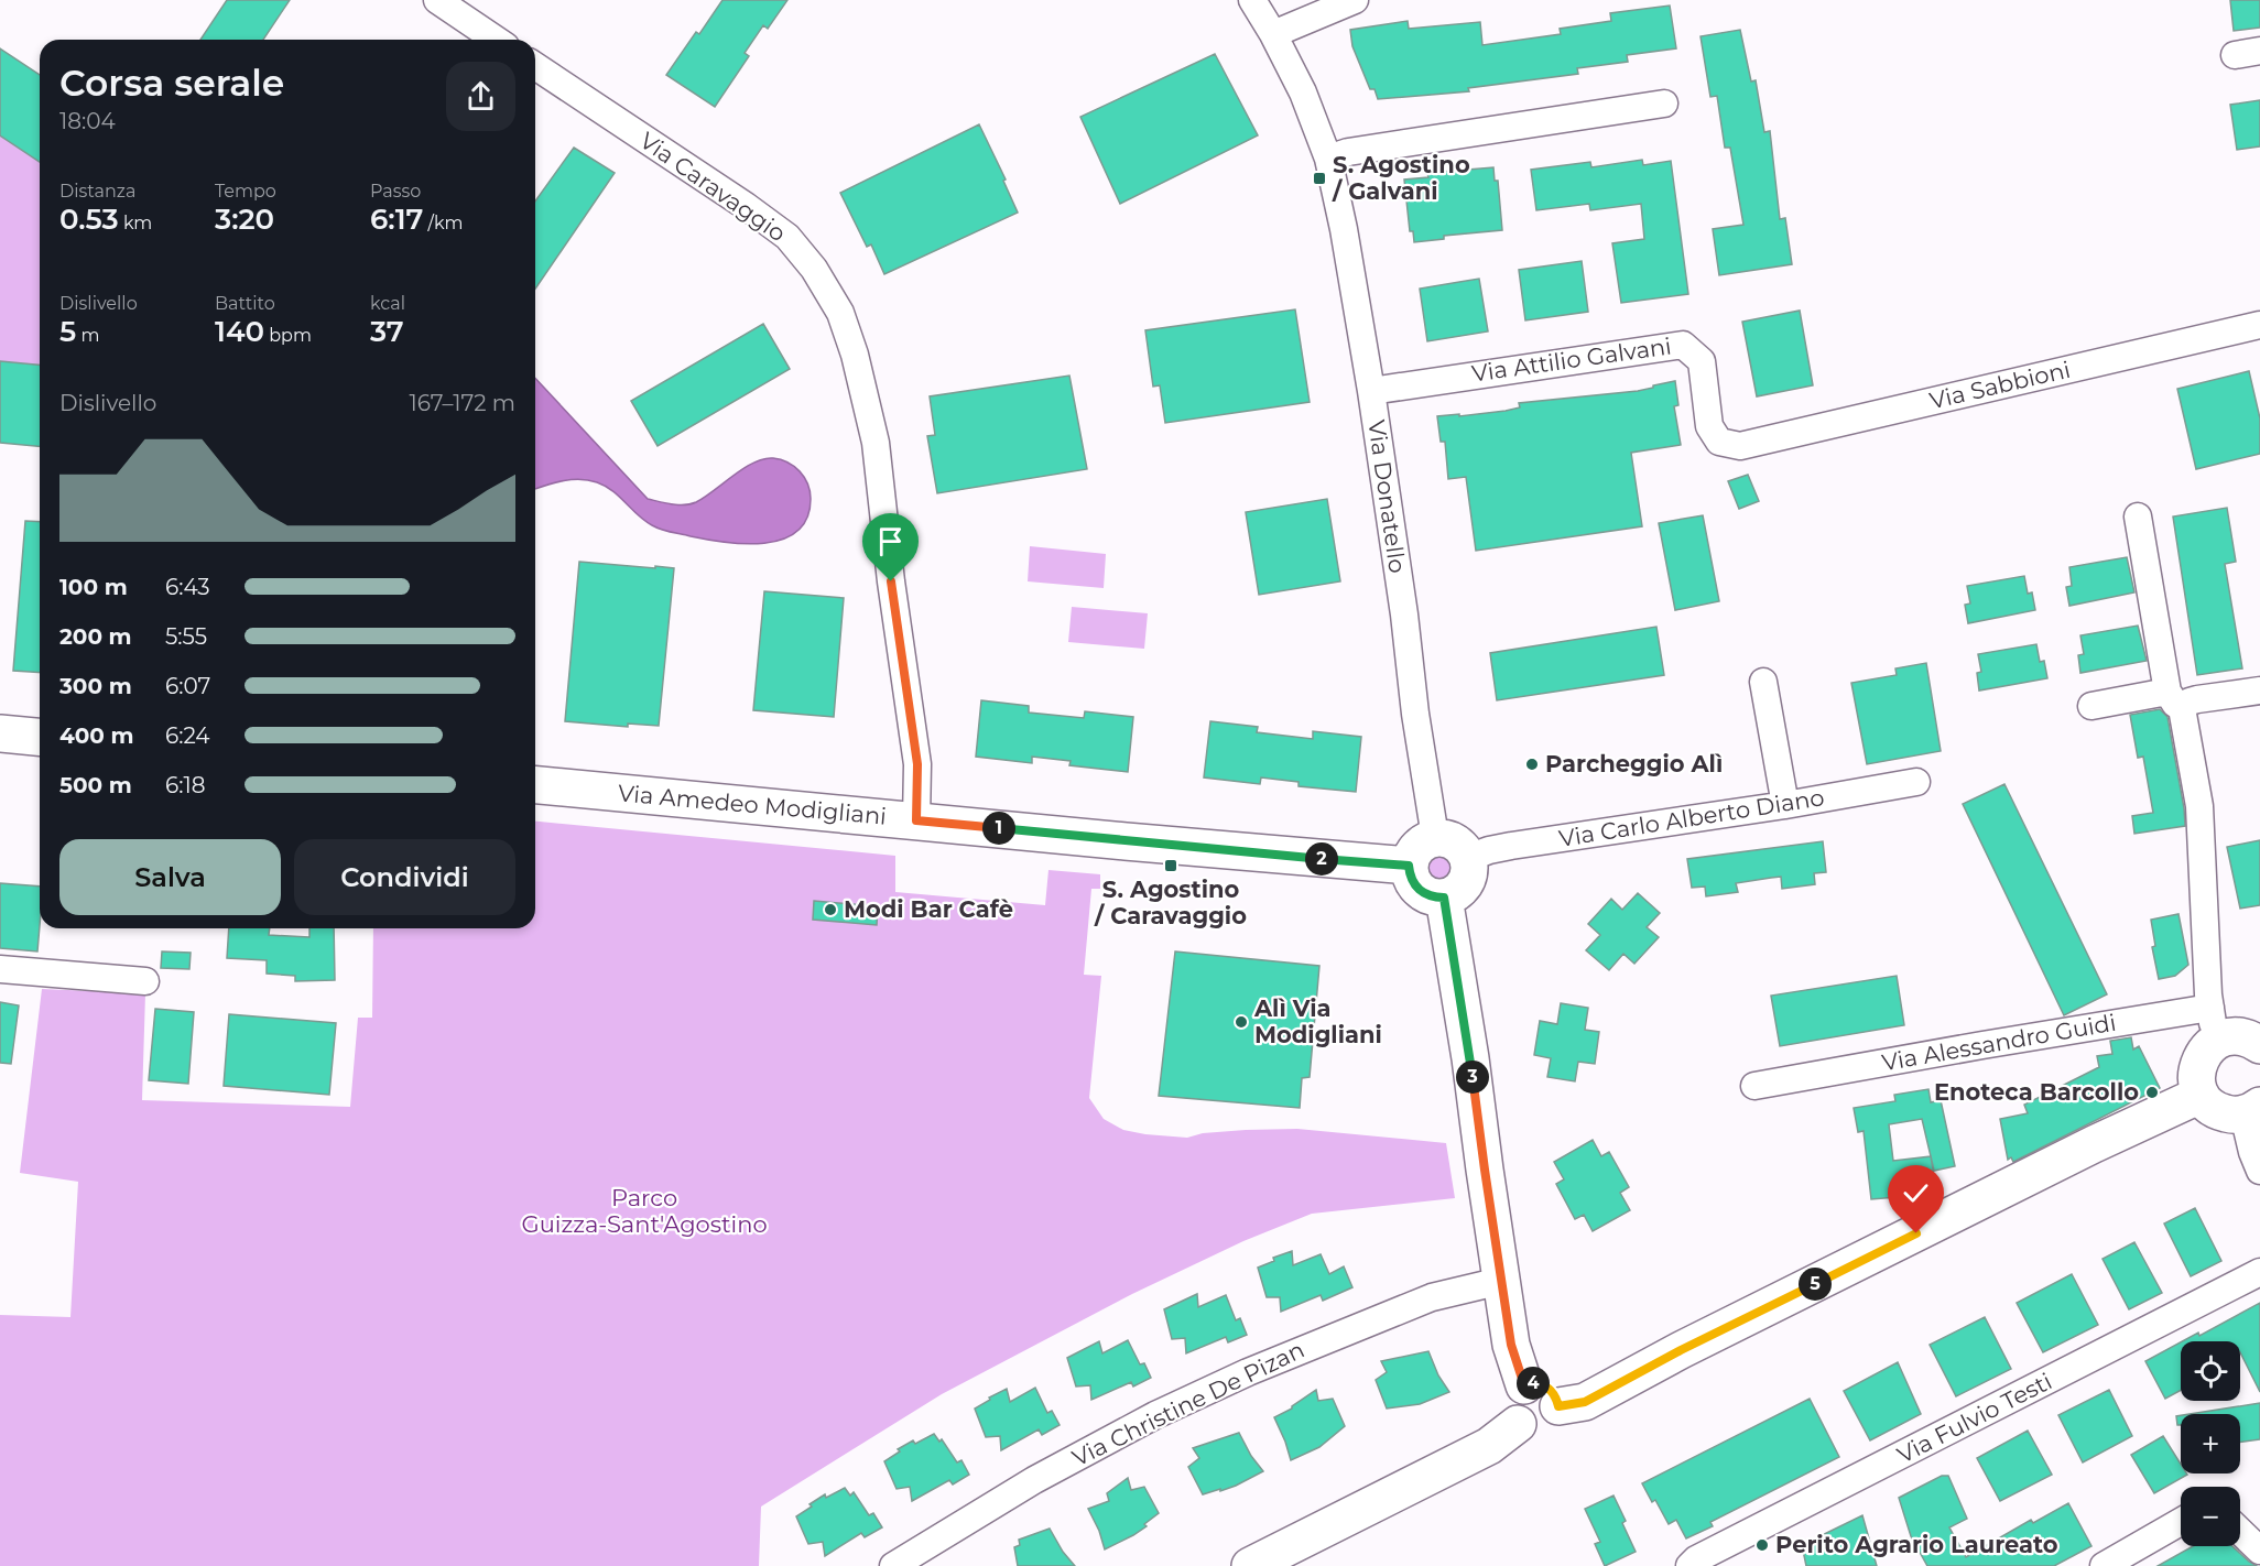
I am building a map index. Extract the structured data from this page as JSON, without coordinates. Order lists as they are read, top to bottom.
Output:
{
  "streets": {
    "street": [
      "Via Caravaggio",
      "Via Attilio Galvani",
      "Via Sabbioni",
      "Via Donatello",
      "Via Amedeo Modigliani",
      "Via Carlo Alberto Diano",
      "Via Alessandro Guidi",
      "Via Christine De Pizan",
      "Via Fulvio Testi"
    ]
  },
  "crossings": [
    ["Via Caravaggio", "Via Amedeo Modigliani"],
    ["Via Attilio Galvani", "Via Sabbioni"],
    ["Via Attilio Galvani", "Via Donatello"],
    ["Via Donatello", "Via Amedeo Modigliani"],
    ["Via Donatello", "Via Carlo Alberto Diano"],
    ["Via Amedeo Modigliani", "Via Carlo Alberto Diano"]
  ],
  "parks": ["Parco Guizza-Sant'Agostino"],
  "places": {
    "transit": ["S. Agostino / Galvani", "S. Agostino / Caravaggio"],
    "other": [
      "Parcheggio Alì",
      "Modi Bar Cafè",
      "Alì Via Modigliani",
      "Enoteca Barcollo",
      "Perito Agrario Laureato"
    ]
  },
  "page": {
    "heading": ["Corsa serale", "18:04"],
    "stats": [
      ["Distanza", "0.53 km"],
      ["Tempo", "3:20"],
      ["Passo", "6:17 /km"],
      ["Dislivello", "5 m"],
      ["Battito", "140 bpm"],
      ["kcal", "37"]
    ],
    "chart": ["Dislivello", "167–172 m"],
    "list": [
      {
        "name": "100 m",
        "note": "6:43"
      },
      {
        "name": "200 m",
        "note": "5:55"
      },
      {
        "name": "300 m",
        "note": "6:07"
      },
      {
        "name": "400 m",
        "note": "6:24"
      },
      {
        "name": "500 m",
        "note": "6:18"
      }
    ],
    "pins": [
      "1",
      "2",
      "3",
      "5",
      "4"
    ],
    "buttons": ["Salva", "Condividi"],
    "map_buttons": ["+", "−"]
  }
}
